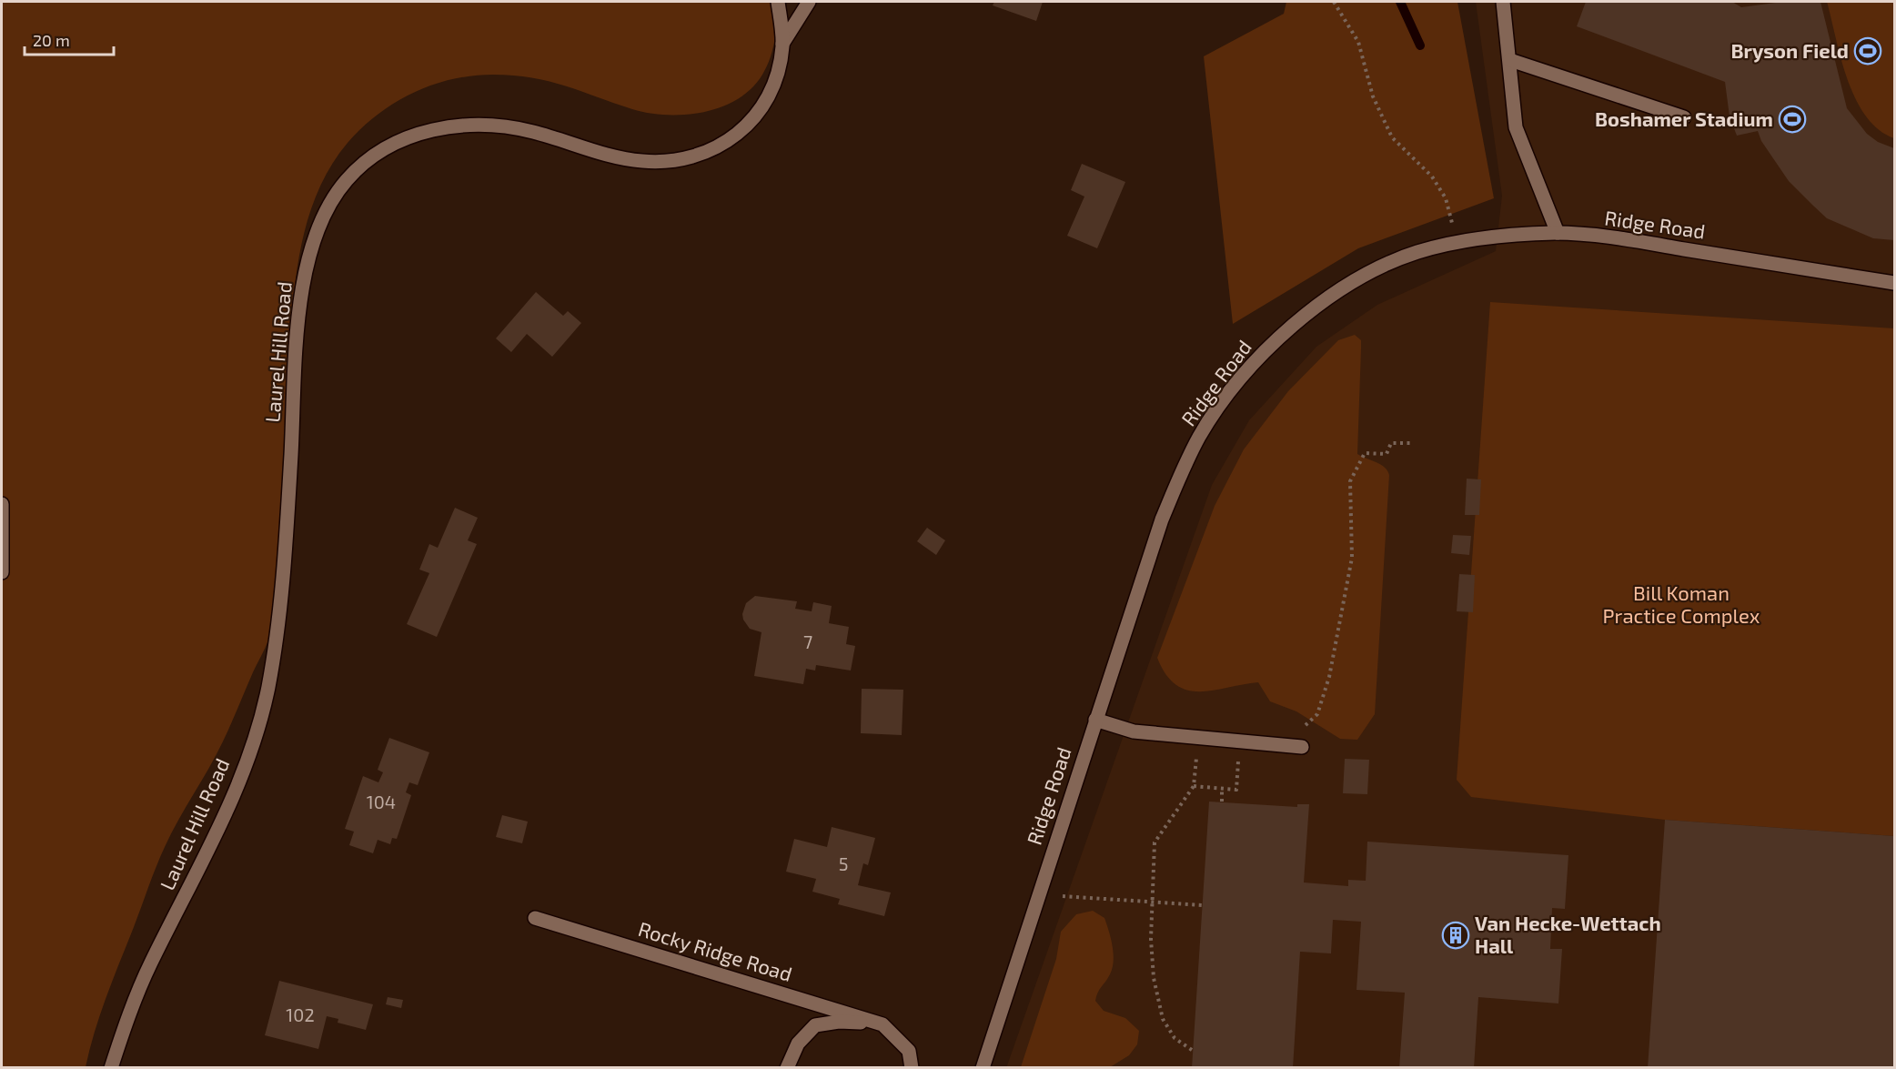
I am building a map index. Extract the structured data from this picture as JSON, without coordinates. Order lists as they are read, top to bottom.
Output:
{
  "streets": {
    "street": ["Ridge Road", "Laurel Hill Road", "Rocky Ridge Road"]
  },
  "parks": ["Bill Koman Practice Complex"],
  "places": {
    "sports": ["Bryson Field", "Boshamer Stadium"],
    "building": ["Van Hecke-Wettach Hall"]
  },
  "house_numbers": [
    "7",
    "104",
    "5",
    "102"
  ],
  "scale_bar": "20 m"
}
